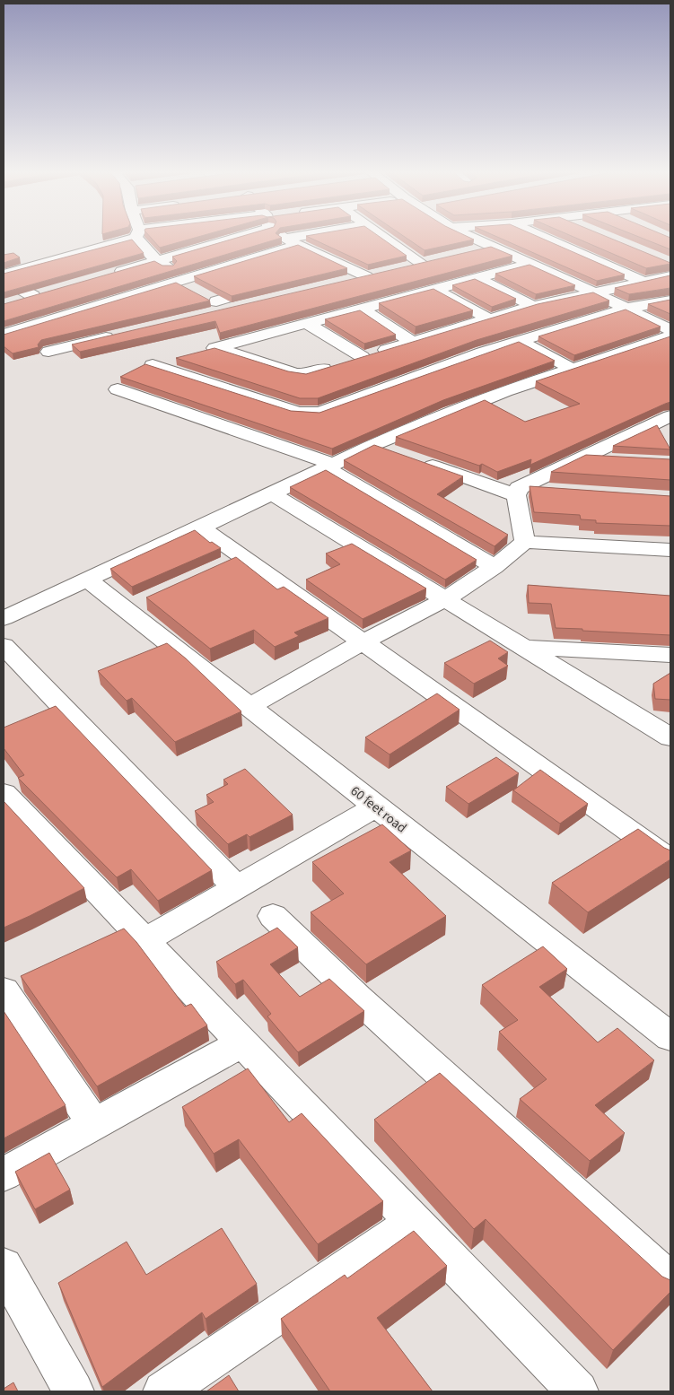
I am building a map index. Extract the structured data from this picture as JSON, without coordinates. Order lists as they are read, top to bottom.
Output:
{
  "streets": {
    "street": ["60 feet road"]
  }
}
